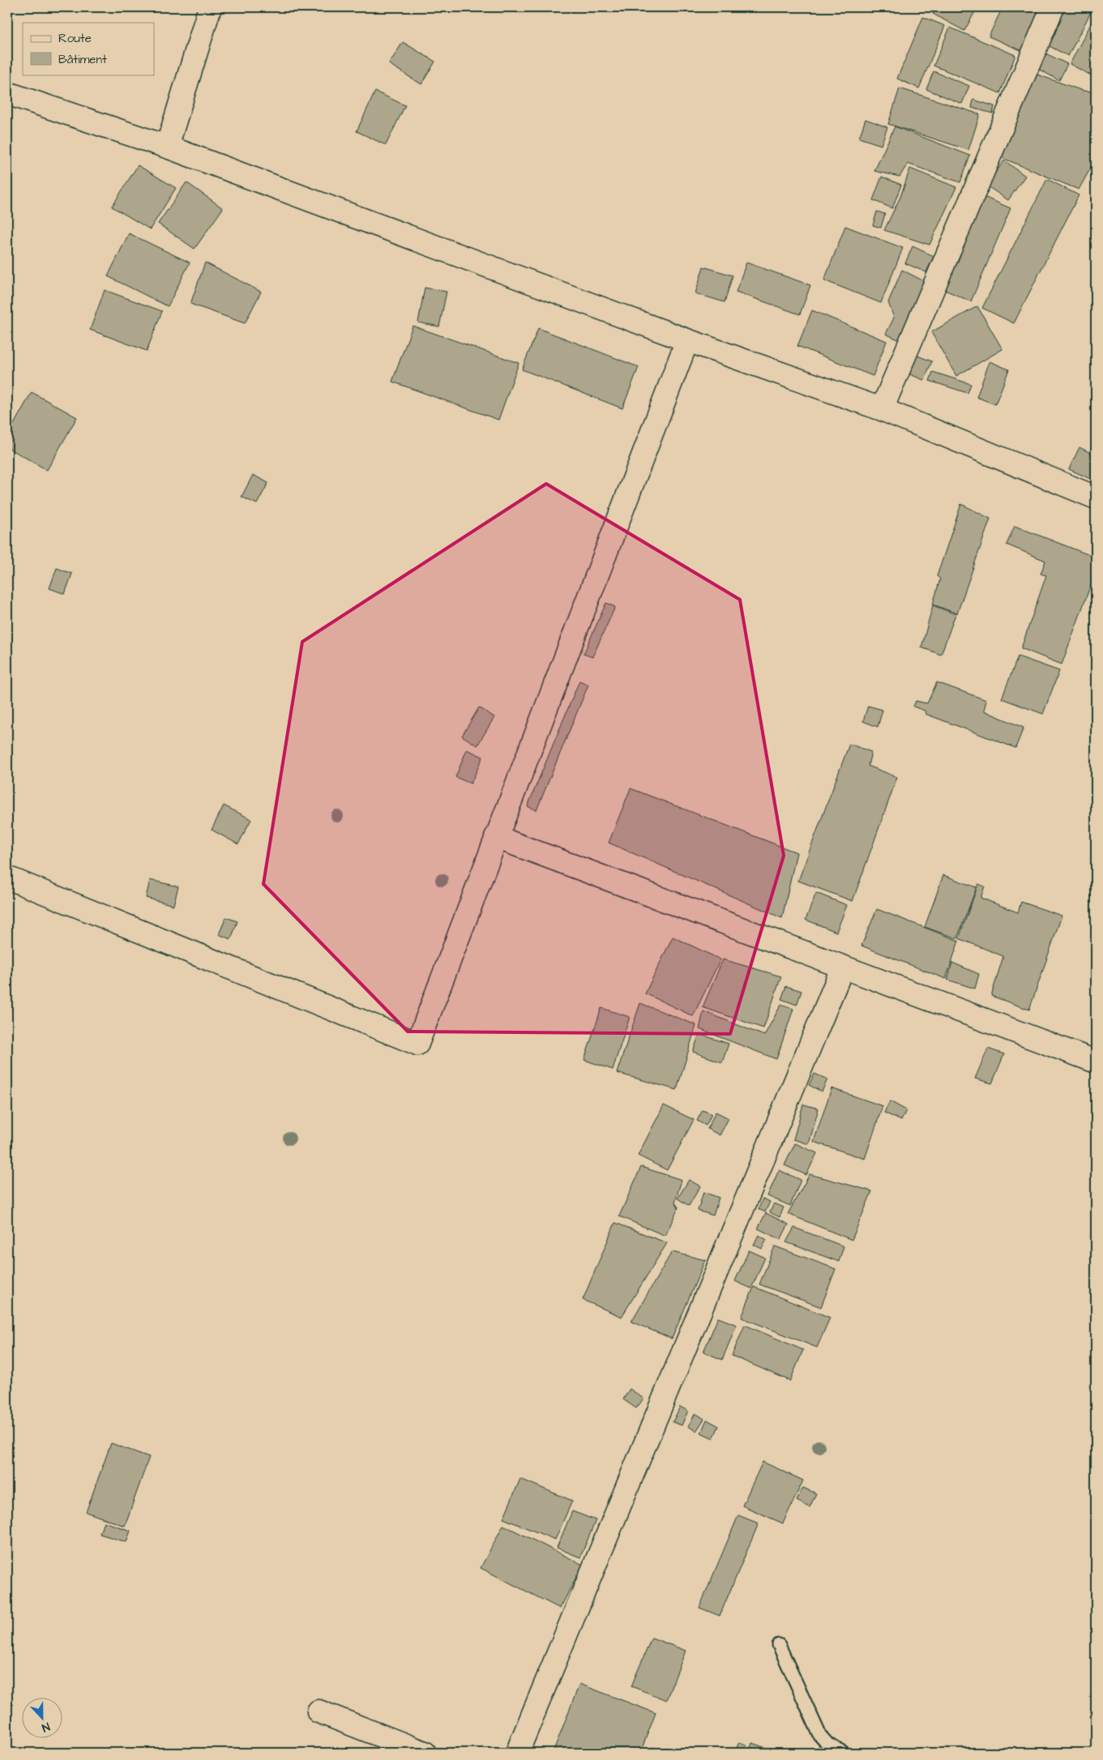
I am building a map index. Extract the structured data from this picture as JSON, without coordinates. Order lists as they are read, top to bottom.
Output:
{
  "legend": ["Route", "Bâtiment"],
  "north": "bottom"
}
